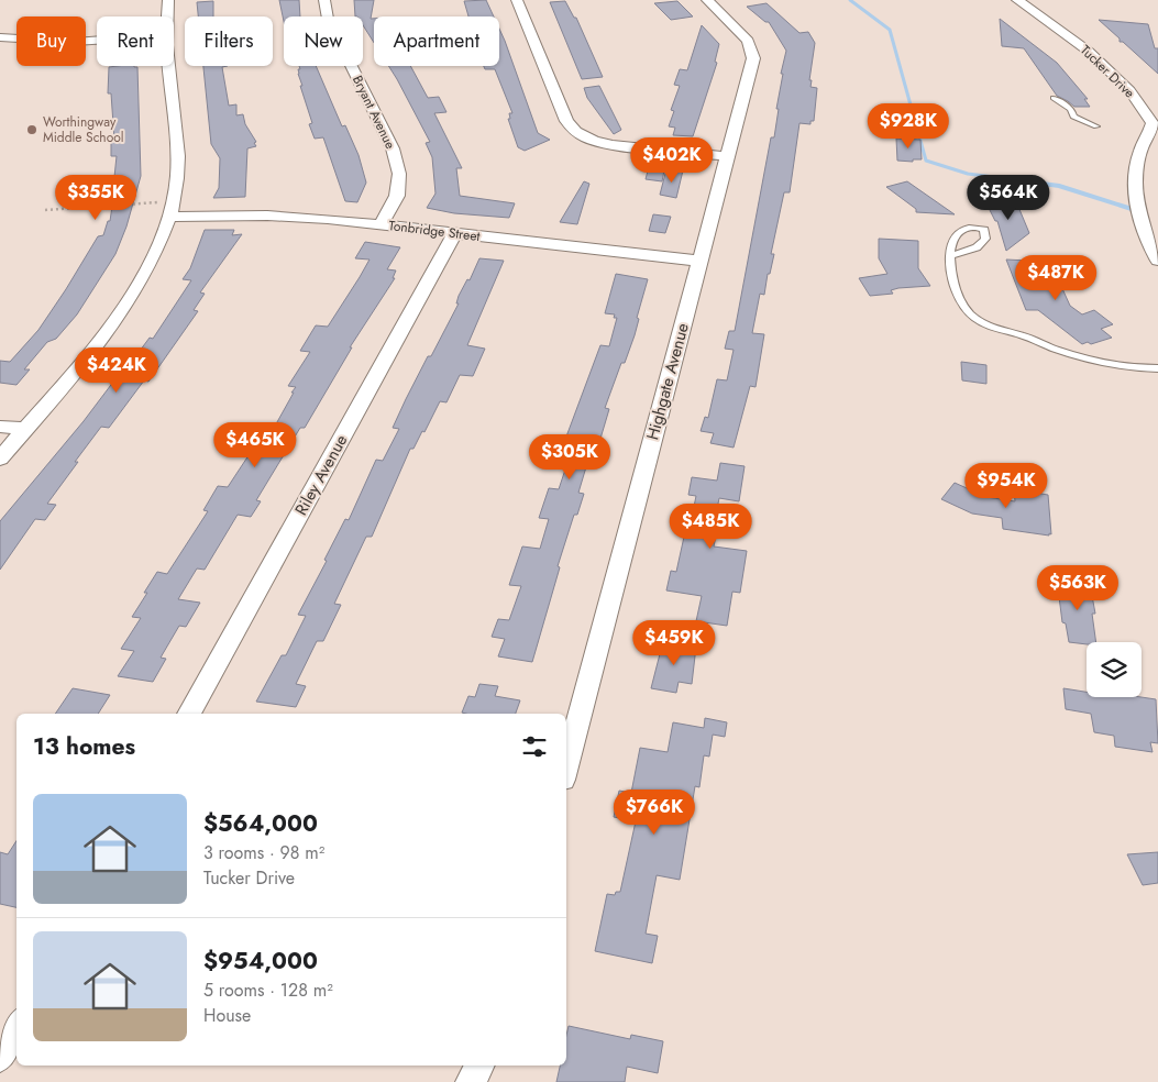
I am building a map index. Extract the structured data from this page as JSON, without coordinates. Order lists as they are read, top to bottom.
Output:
{
  "streets": {
    "street": [
      "Tucker Drive",
      "Bryant Avenue",
      "Tonbridge Street",
      "Highgate Avenue",
      "Riley Avenue"
    ]
  },
  "crossings": [
    ["Bryant Avenue", "Tonbridge Street"],
    ["Tonbridge Street", "Highgate Avenue"],
    ["Tonbridge Street", "Riley Avenue"]
  ],
  "places": ["Worthingway Middle School"],
  "page": {
    "chip": [
      "Buy",
      "Rent",
      "Filters",
      "New",
      "Apartment"
    ],
    "price": [
      "$928K",
      "$402K",
      "$355K",
      "$564K",
      "$487K",
      "$424K",
      "$465K",
      "$305K",
      "$954K",
      "$485K",
      "$563K",
      "$459K",
      "$766K"
    ],
    "heading": "13 homes",
    "list": [
      {
        "name": "$564,000",
        "note": "3 rooms · 98 m² · Tucker Drive"
      },
      {
        "name": "$954,000",
        "note": "5 rooms · 128 m² · House"
      }
    ]
  }
}
